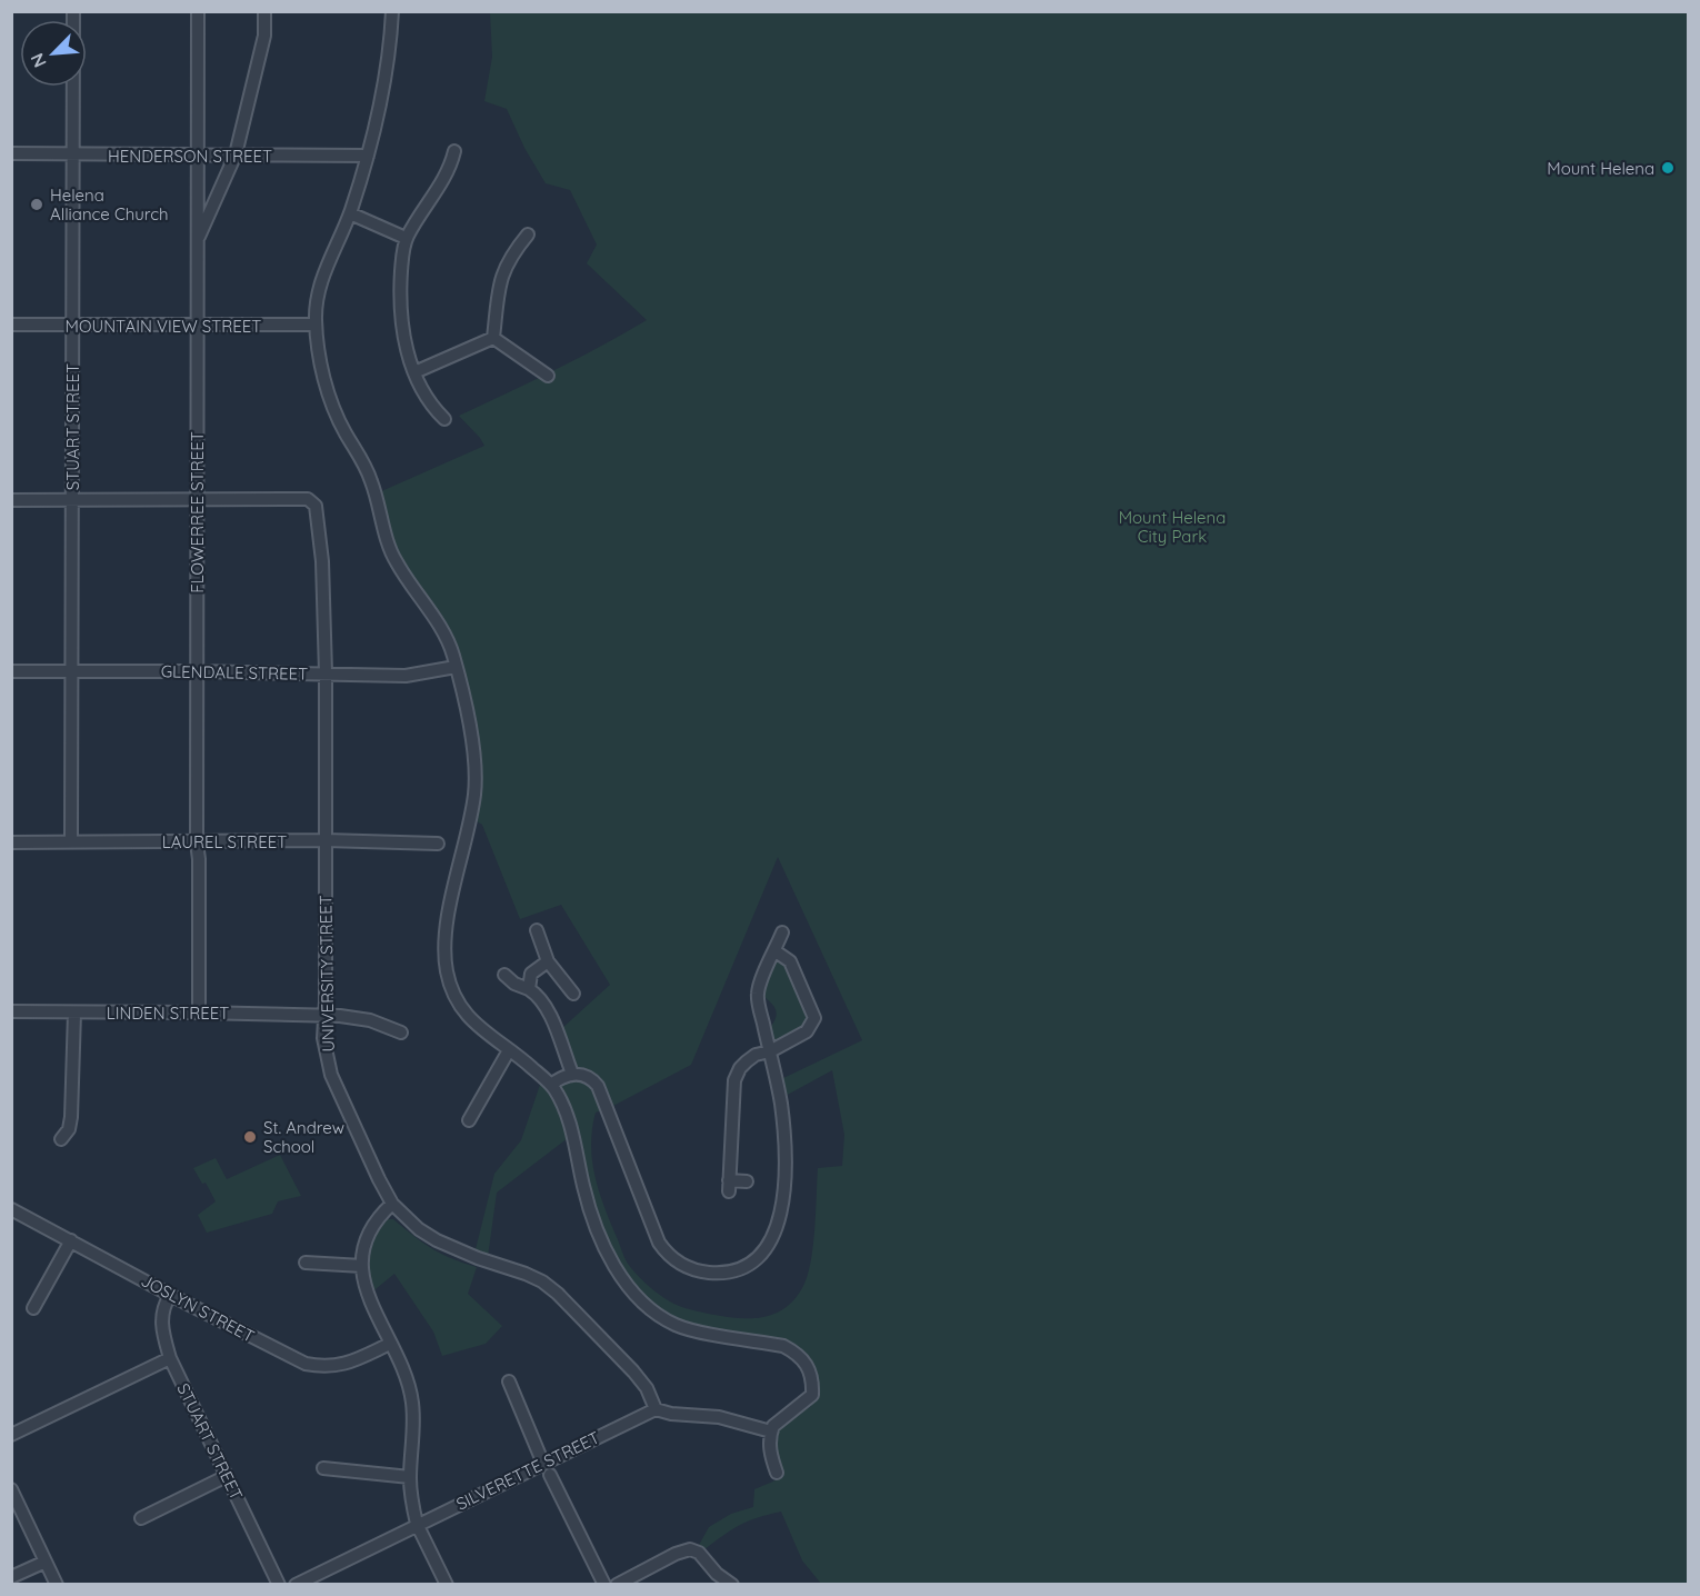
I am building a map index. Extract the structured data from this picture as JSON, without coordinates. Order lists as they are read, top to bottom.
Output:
{
  "streets": {
    "street": [
      "HENDERSON STREET",
      "MOUNTAIN VIEW STREET",
      "STUART STREET",
      "FLOWERREE STREET",
      "GLENDALE STREET",
      "LAUREL STREET",
      "UNIVERSITY STREET",
      "LINDEN STREET",
      "JOSLYN STREET",
      "SILVERETTE STREET"
    ]
  },
  "crossings": [
    ["HENDERSON STREET", "STUART STREET"],
    ["HENDERSON STREET", "FLOWERREE STREET"],
    ["MOUNTAIN VIEW STREET", "STUART STREET"],
    ["MOUNTAIN VIEW STREET", "FLOWERREE STREET"],
    ["STUART STREET", "GLENDALE STREET"],
    ["STUART STREET", "LAUREL STREET"],
    ["STUART STREET", "JOSLYN STREET"],
    ["FLOWERREE STREET", "GLENDALE STREET"],
    ["FLOWERREE STREET", "LAUREL STREET"],
    ["FLOWERREE STREET", "UNIVERSITY STREET"],
    ["FLOWERREE STREET", "LINDEN STREET"],
    ["GLENDALE STREET", "UNIVERSITY STREET"],
    ["LAUREL STREET", "UNIVERSITY STREET"],
    ["UNIVERSITY STREET", "LINDEN STREET"],
    ["UNIVERSITY STREET", "SILVERETTE STREET"]
  ],
  "parks": ["Mount Helena City Park"],
  "places": ["Mount Helena", "Helena Alliance Church", "St. Andrew School"],
  "north": "bottom left"
}
